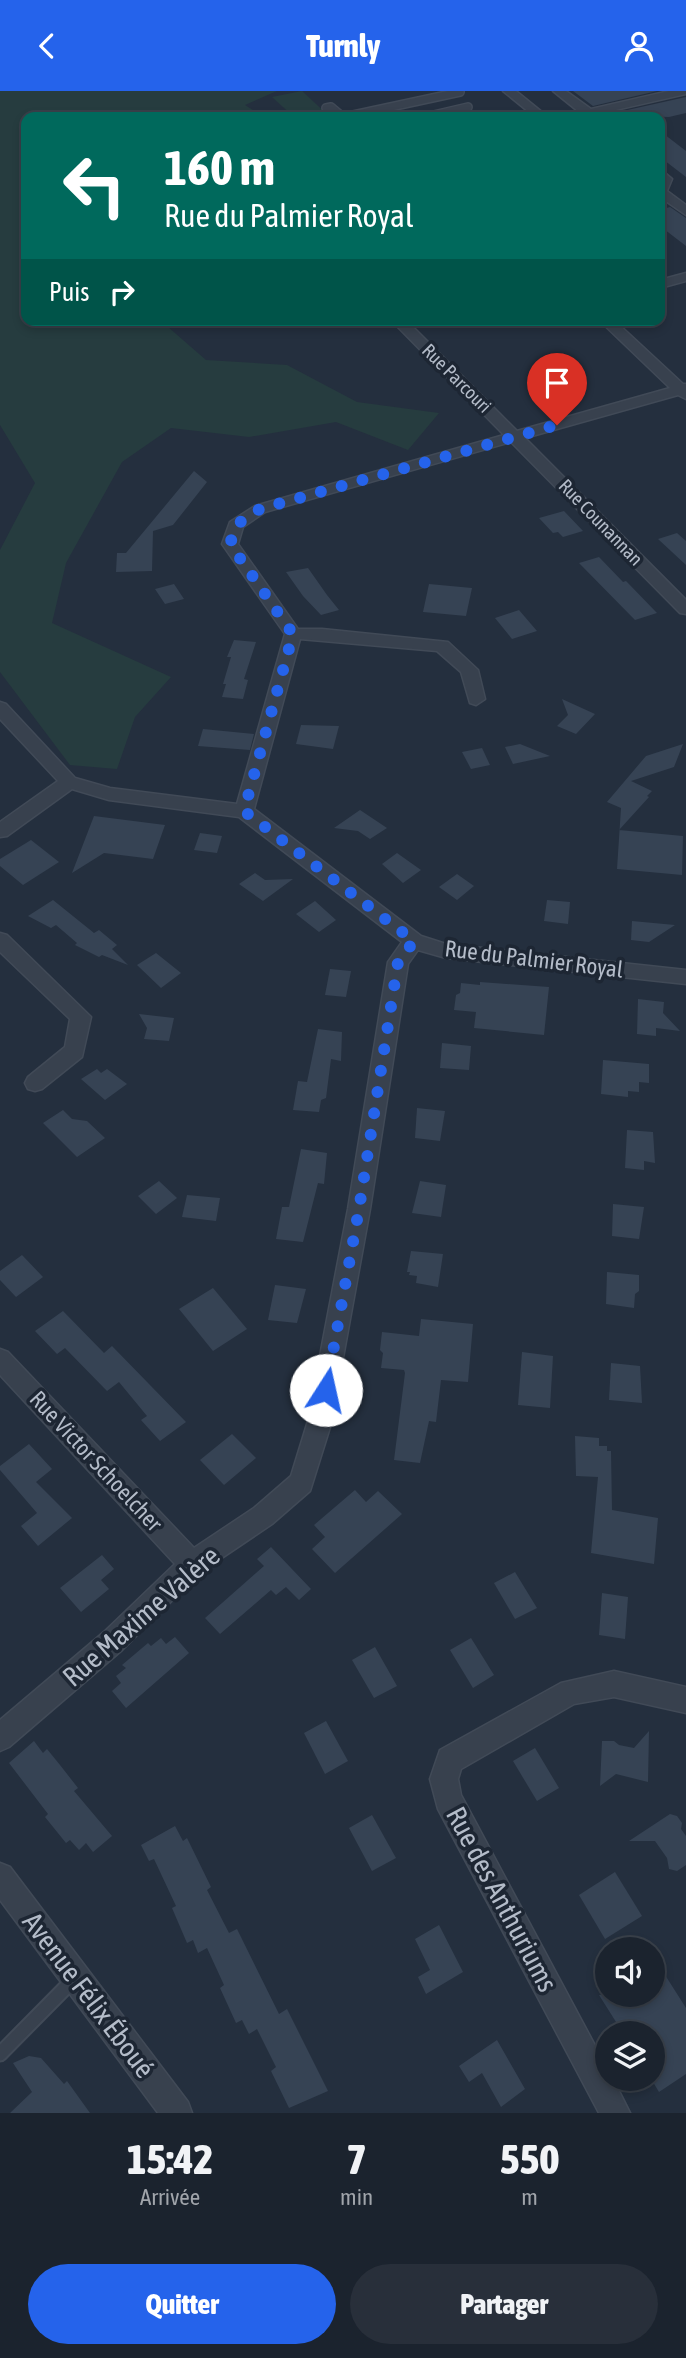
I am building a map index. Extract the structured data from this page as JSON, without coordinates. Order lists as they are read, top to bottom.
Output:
{
  "streets": {
    "street": [
      "Rue Parcouri",
      "Rue Counannan",
      "Rue du Palmier Royal",
      "Rue Victor Schoelcher",
      "Rue Maxime Valère",
      "Rue des Anthuriums",
      "Avenue Félix Éboué"
    ]
  },
  "crossings": [
    ["Rue Parcouri", "Rue Counannan"],
    ["Rue du Palmier Royal", "Rue Maxime Valère"],
    ["Rue Victor Schoelcher", "Rue Maxime Valère"]
  ],
  "page": {
    "header": "Turnly",
    "turn": ["160 m", "Rue du Palmier Royal"],
    "then": "Puis",
    "eta": [
      "15:42",
      "Arrivée",
      "7",
      "min",
      "550",
      "m"
    ],
    "buttons": ["Quitter", "Partager"]
  }
}
